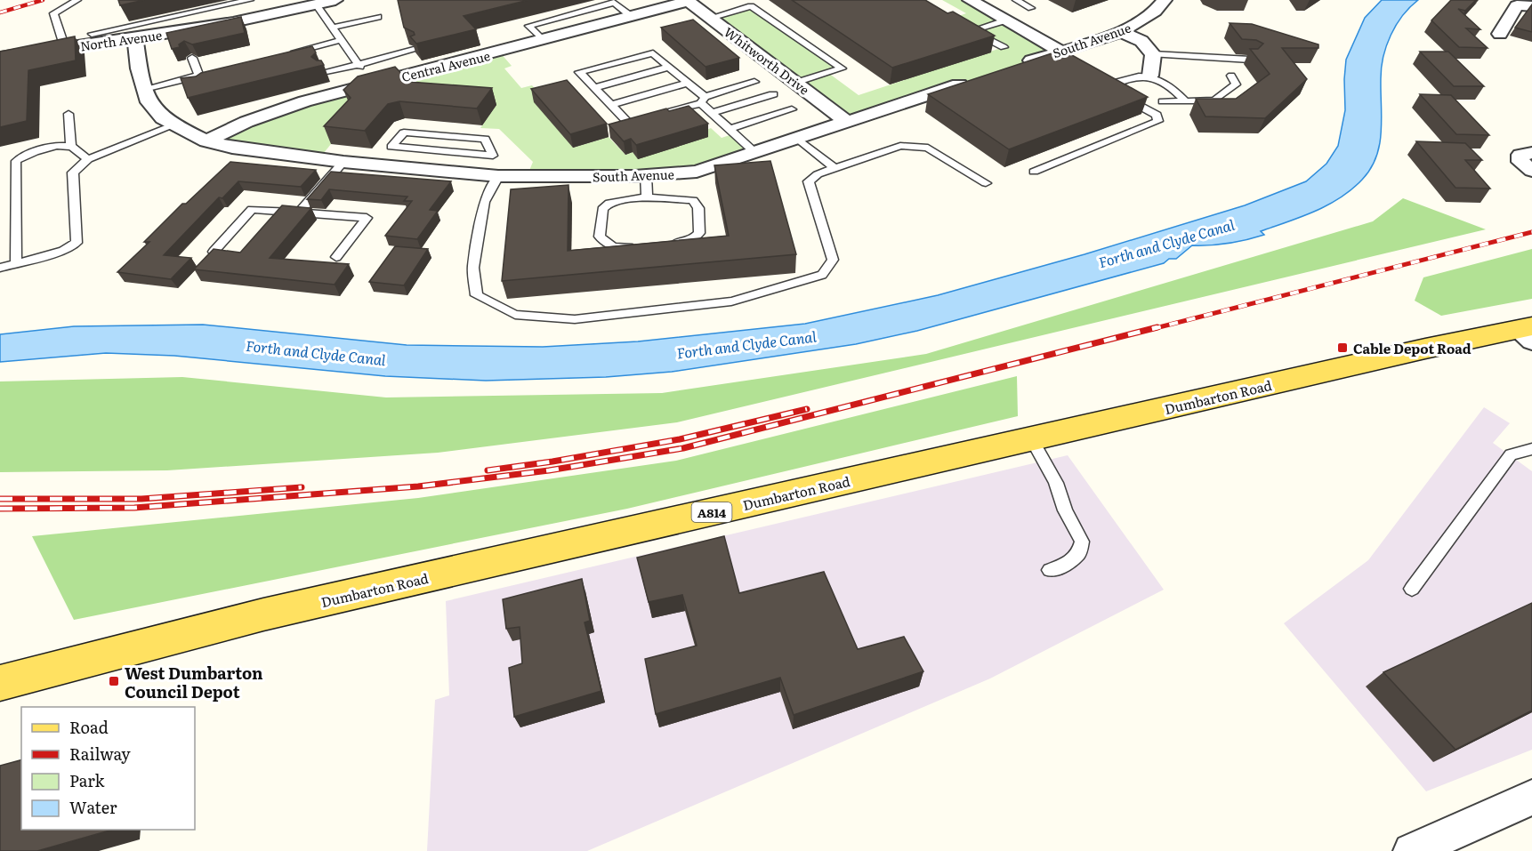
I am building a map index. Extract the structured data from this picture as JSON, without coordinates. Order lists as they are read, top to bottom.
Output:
{
  "streets": {
    "main road": ["Dumbarton Road", "A814"],
    "street": [
      "North Avenue",
      "South Avenue",
      "Whitworth Drive",
      "Central Avenue"
    ]
  },
  "crossings": [
    ["North Avenue", "South Avenue"],
    ["South Avenue", "Whitworth Drive"],
    ["South Avenue", "Central Avenue"],
    ["Whitworth Drive", "Central Avenue"]
  ],
  "water": ["Forth and Clyde Canal"],
  "places": {
    "transit": ["Cable Depot Road", "West Dumbarton Council Depot"]
  },
  "legend": [
    "Road",
    "Railway",
    "Park",
    "Water"
  ]
}
